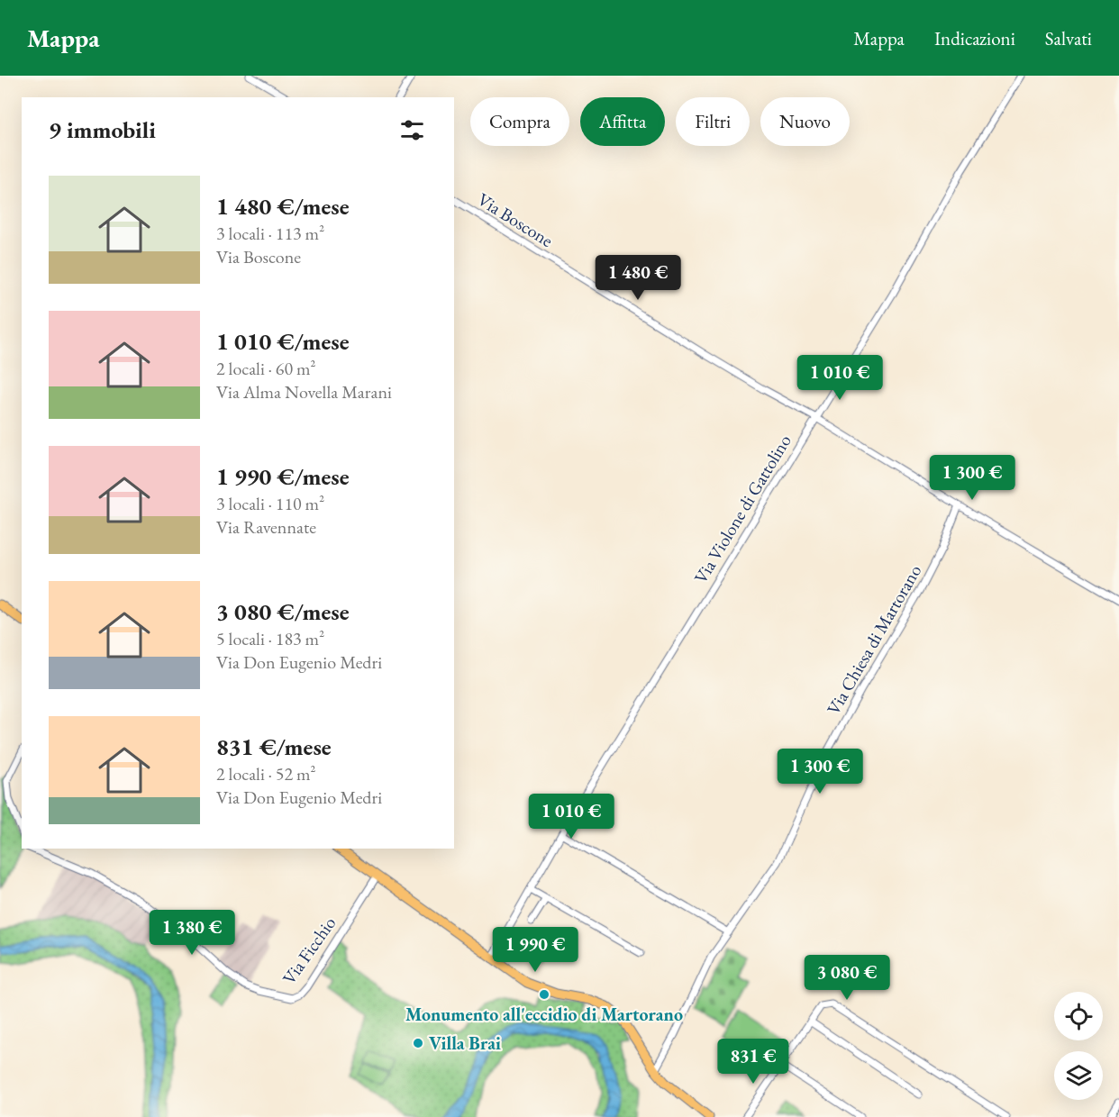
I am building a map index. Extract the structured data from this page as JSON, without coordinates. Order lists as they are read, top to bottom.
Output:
{
  "streets": {
    "street": [
      "Via Boscone",
      "Via Violone di Gattolino",
      "Via Chiesa di Martorano",
      "Via Ficchio"
    ]
  },
  "crossings": [
    ["Via Boscone", "Via Violone di Gattolino"],
    ["Via Boscone", "Via Chiesa di Martorano"]
  ],
  "places": ["Monumento all'eccidio di Martorano", "Villa Brai"],
  "page": {
    "header": "Mappa",
    "nav": ["Mappa", "Indicazioni", "Salvati"],
    "chip": [
      "Compra",
      "Affitta",
      "Filtri",
      "Nuovo"
    ],
    "heading": "9 immobili",
    "list": [
      {
        "name": "1 480 €/mese",
        "note": "3 locali · 113 m² · Via Boscone"
      },
      {
        "name": "1 010 €/mese",
        "note": "2 locali · 60 m² · Via Alma Novella Marani"
      },
      {
        "name": "1 990 €/mese",
        "note": "3 locali · 110 m² · Via Ravennate"
      },
      {
        "name": "3 080 €/mese",
        "note": "5 locali · 183 m² · Via Don Eugenio Medri"
      },
      {
        "name": "831 €/mese",
        "note": "2 locali · 52 m² · Via Don Eugenio Medri"
      }
    ],
    "price": [
      "1 480 €",
      "1 010 €",
      "1 300 €",
      "1 300 €",
      "1 010 €",
      "1 380 €",
      "1 990 €",
      "3 080 €",
      "831 €"
    ]
  }
}
